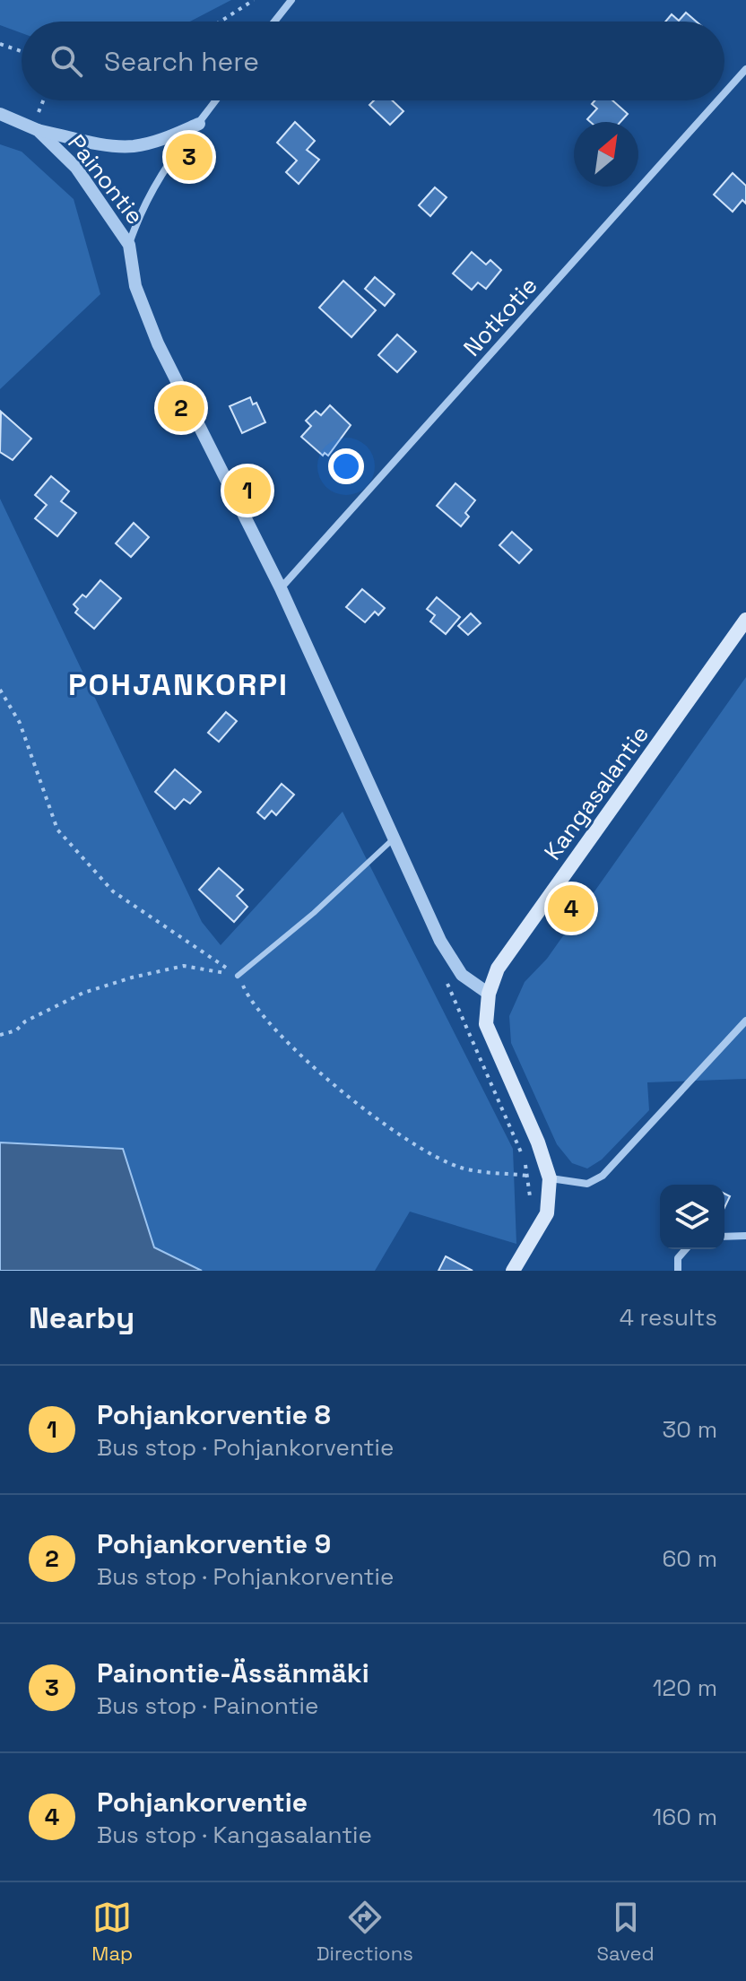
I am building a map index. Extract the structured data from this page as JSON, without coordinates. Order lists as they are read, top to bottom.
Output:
{
  "streets": {
    "main road": ["Kangasalantie"],
    "street": ["Painontie", "Notkotie"]
  },
  "districts": ["POHJANKORPI"],
  "north": "top right",
  "page": {
    "search": "Search here",
    "pins": [
      "3",
      "2",
      "1",
      "4"
    ],
    "heading": ["Nearby", "4 results"],
    "list": [
      {
        "mark": "1",
        "name": "Pohjankorventie 8",
        "note": "Bus stop · Pohjankorventie",
        "value": "30 m"
      },
      {
        "mark": "2",
        "name": "Pohjankorventie 9",
        "note": "Bus stop · Pohjankorventie",
        "value": "60 m"
      },
      {
        "mark": "3",
        "name": "Painontie-Ässänmäki",
        "note": "Bus stop · Painontie",
        "value": "120 m"
      },
      {
        "mark": "4",
        "name": "Pohjankorventie",
        "note": "Bus stop · Kangasalantie",
        "value": "160 m"
      }
    ],
    "nav": ["Map", "Directions", "Saved"]
  }
}
